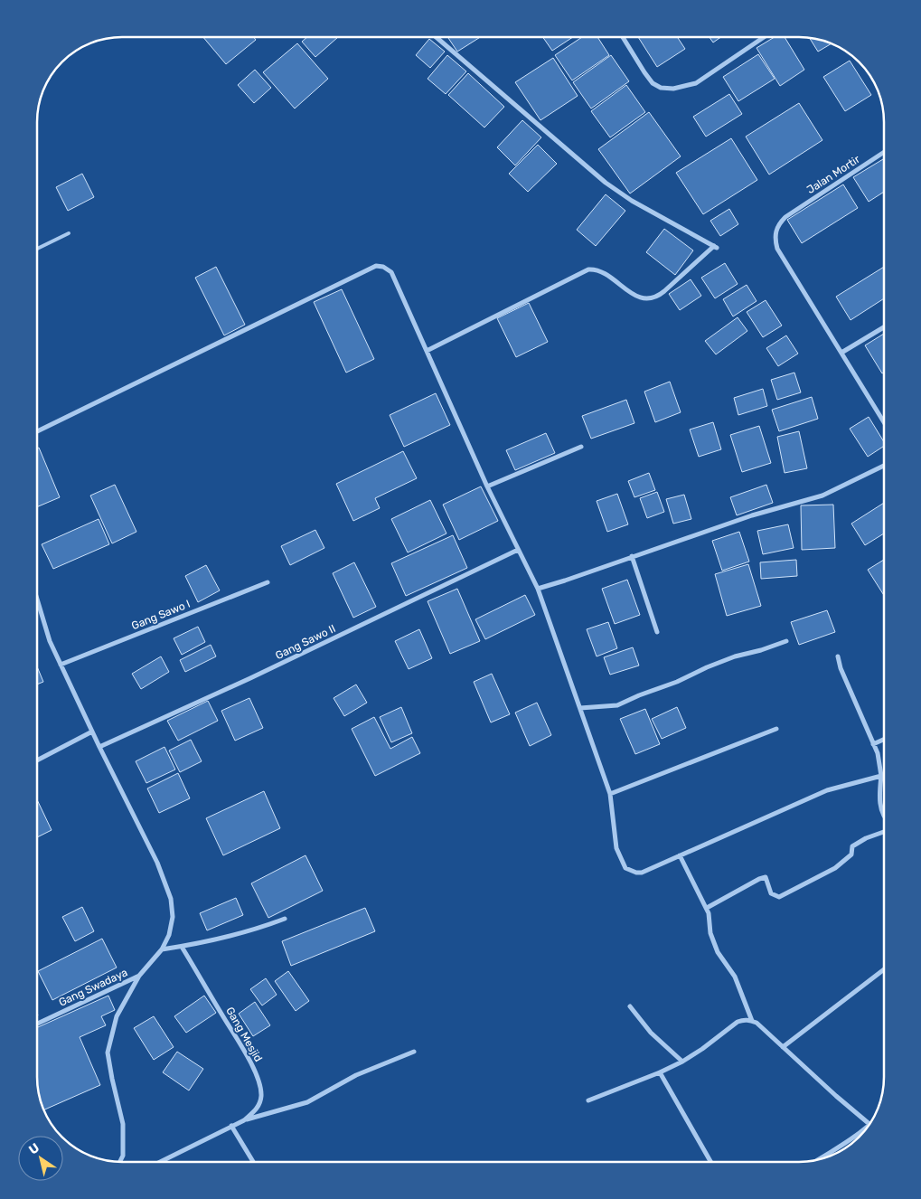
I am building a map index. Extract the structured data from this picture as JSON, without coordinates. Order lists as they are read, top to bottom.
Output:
{
  "streets": {
    "street": [
      "Jalan Mortir",
      "Gang Sawo I",
      "Gang Sawo II",
      "Gang Swadaya",
      "Gang Mesjid"
    ]
  },
  "north": "top left"
}
